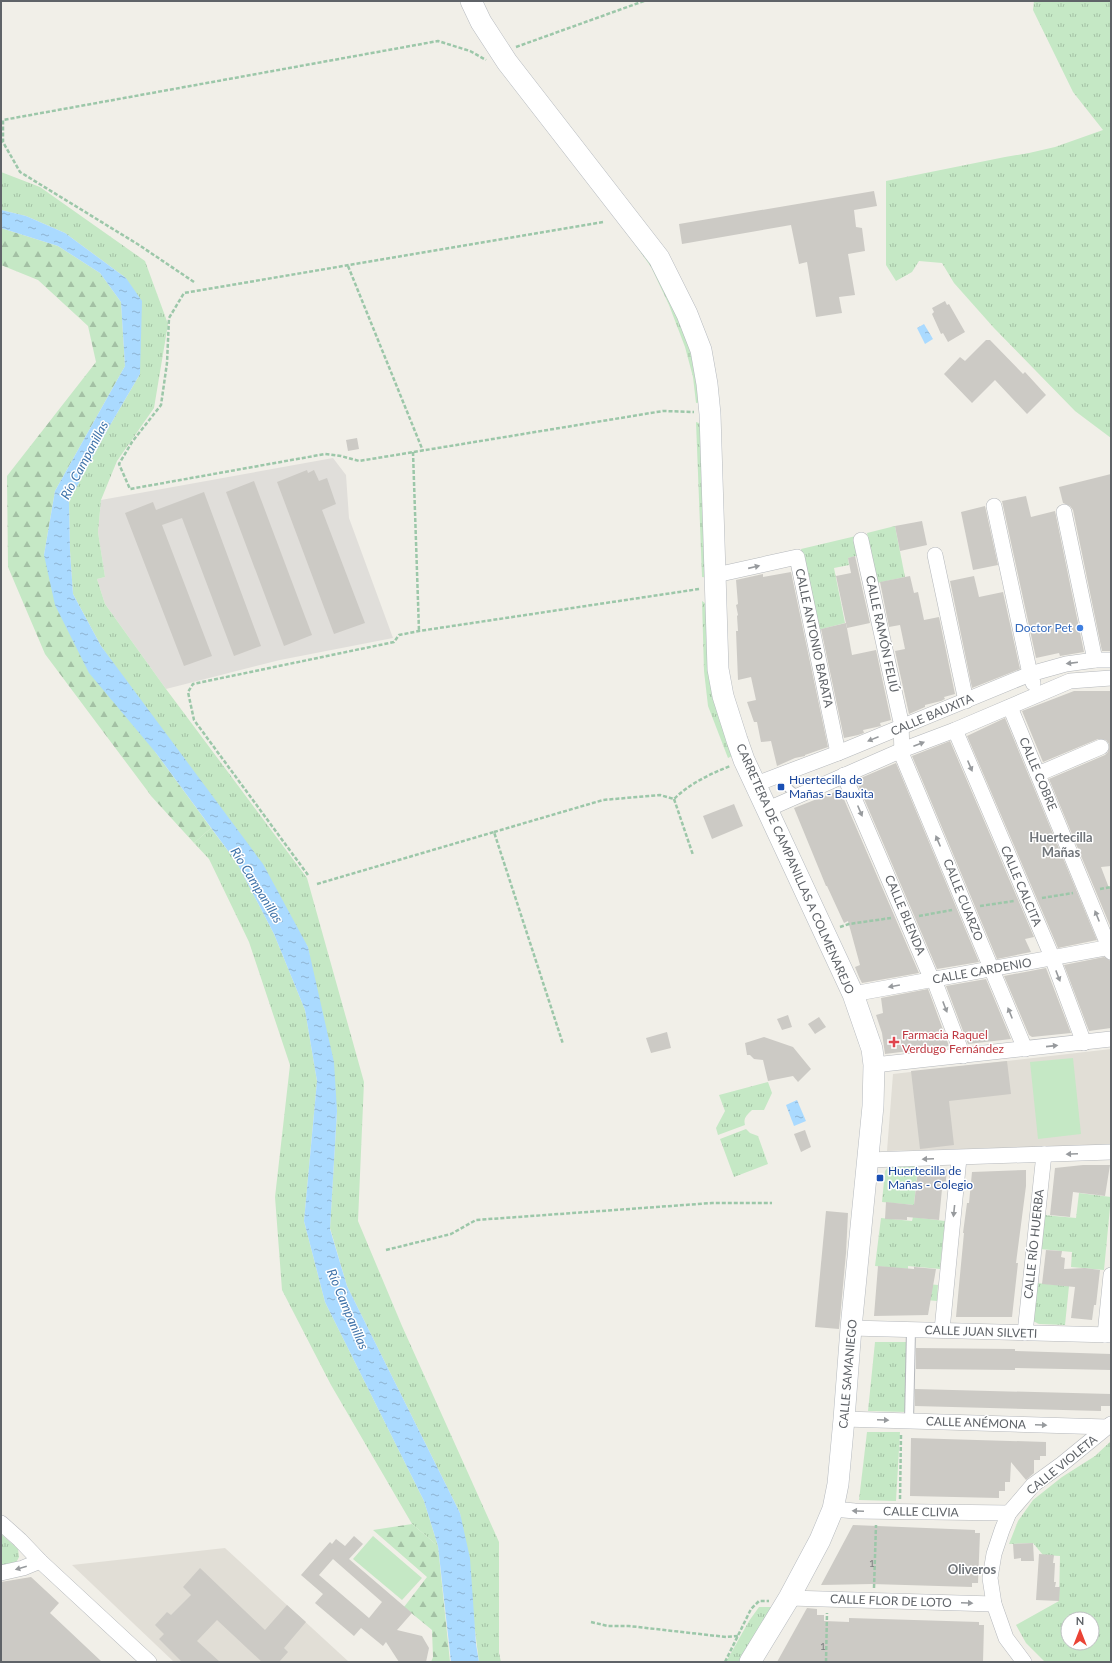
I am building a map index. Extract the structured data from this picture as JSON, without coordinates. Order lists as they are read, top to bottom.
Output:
{
  "streets": {
    "street": [
      "CALLE RAMÓN FELIÚ",
      "CALLE ANTONIO BARATA",
      "CALLE BAUXITA",
      "CALLE COBRE",
      "CARRETERA DE CAMPANILLAS A COLMENAREJO",
      "CALLE CALCITA",
      "CALLE CUARZO",
      "CALLE BLENDA",
      "CALLE CARDENIO",
      "CALLE RÍO HUERBA",
      "CALLE JUAN SILVETI",
      "CALLE SAMANIEGO",
      "CALLE ANÉMONA",
      "CALLE VIOLETA",
      "CALLE CLIVIA",
      "CALLE FLOR DE LOTO"
    ]
  },
  "crossings": [
    ["CALLE RAMÓN FELIÚ", "CALLE BAUXITA"],
    ["CALLE RAMÓN FELIÚ", "CALLE CUARZO"],
    ["CALLE ANTONIO BARATA", "CALLE BAUXITA"],
    ["CALLE ANTONIO BARATA", "CARRETERA DE CAMPANILLAS A COLMENAREJO"],
    ["CALLE BAUXITA", "CALLE COBRE"],
    ["CALLE BAUXITA", "CARRETERA DE CAMPANILLAS A COLMENAREJO"],
    ["CALLE BAUXITA", "CALLE CALCITA"],
    ["CALLE BAUXITA", "CALLE CUARZO"],
    ["CALLE BAUXITA", "CALLE BLENDA"],
    ["CALLE COBRE", "CALLE CARDENIO"],
    ["CARRETERA DE CAMPANILLAS A COLMENAREJO", "CALLE CARDENIO"],
    ["CARRETERA DE CAMPANILLAS A COLMENAREJO", "CALLE SAMANIEGO"],
    ["CALLE CALCITA", "CALLE CARDENIO"],
    ["CALLE CUARZO", "CALLE CARDENIO"],
    ["CALLE BLENDA", "CALLE CARDENIO"],
    ["CALLE RÍO HUERBA", "CALLE JUAN SILVETI"],
    ["CALLE JUAN SILVETI", "CALLE SAMANIEGO"],
    ["CALLE SAMANIEGO", "CALLE ANÉMONA"],
    ["CALLE SAMANIEGO", "CALLE CLIVIA"],
    ["CALLE SAMANIEGO", "CALLE FLOR DE LOTO"],
    ["CALLE ANÉMONA", "CALLE VIOLETA"],
    ["CALLE VIOLETA", "CALLE CLIVIA"],
    ["CALLE VIOLETA", "CALLE FLOR DE LOTO"]
  ],
  "one_way": [
    "CALLE COBRE",
    "CALLE CALCITA",
    "CALLE CUARZO",
    "CALLE BLENDA",
    "CALLE ANÉMONA",
    "CALLE FLOR DE LOTO"
  ],
  "districts": ["Huertecilla Mañas", "Oliveros"],
  "water": ["Río Campanillas"],
  "places": {
    "other": ["Doctor Pet"],
    "transit": ["Huertecilla de Mañas - Bauxita", "Huertecilla de Mañas - Colegio"],
    "health": ["Farmacia Raquel Verdugo Fernández"]
  },
  "house_numbers": ["1", "1"],
  "north": "top"
}
